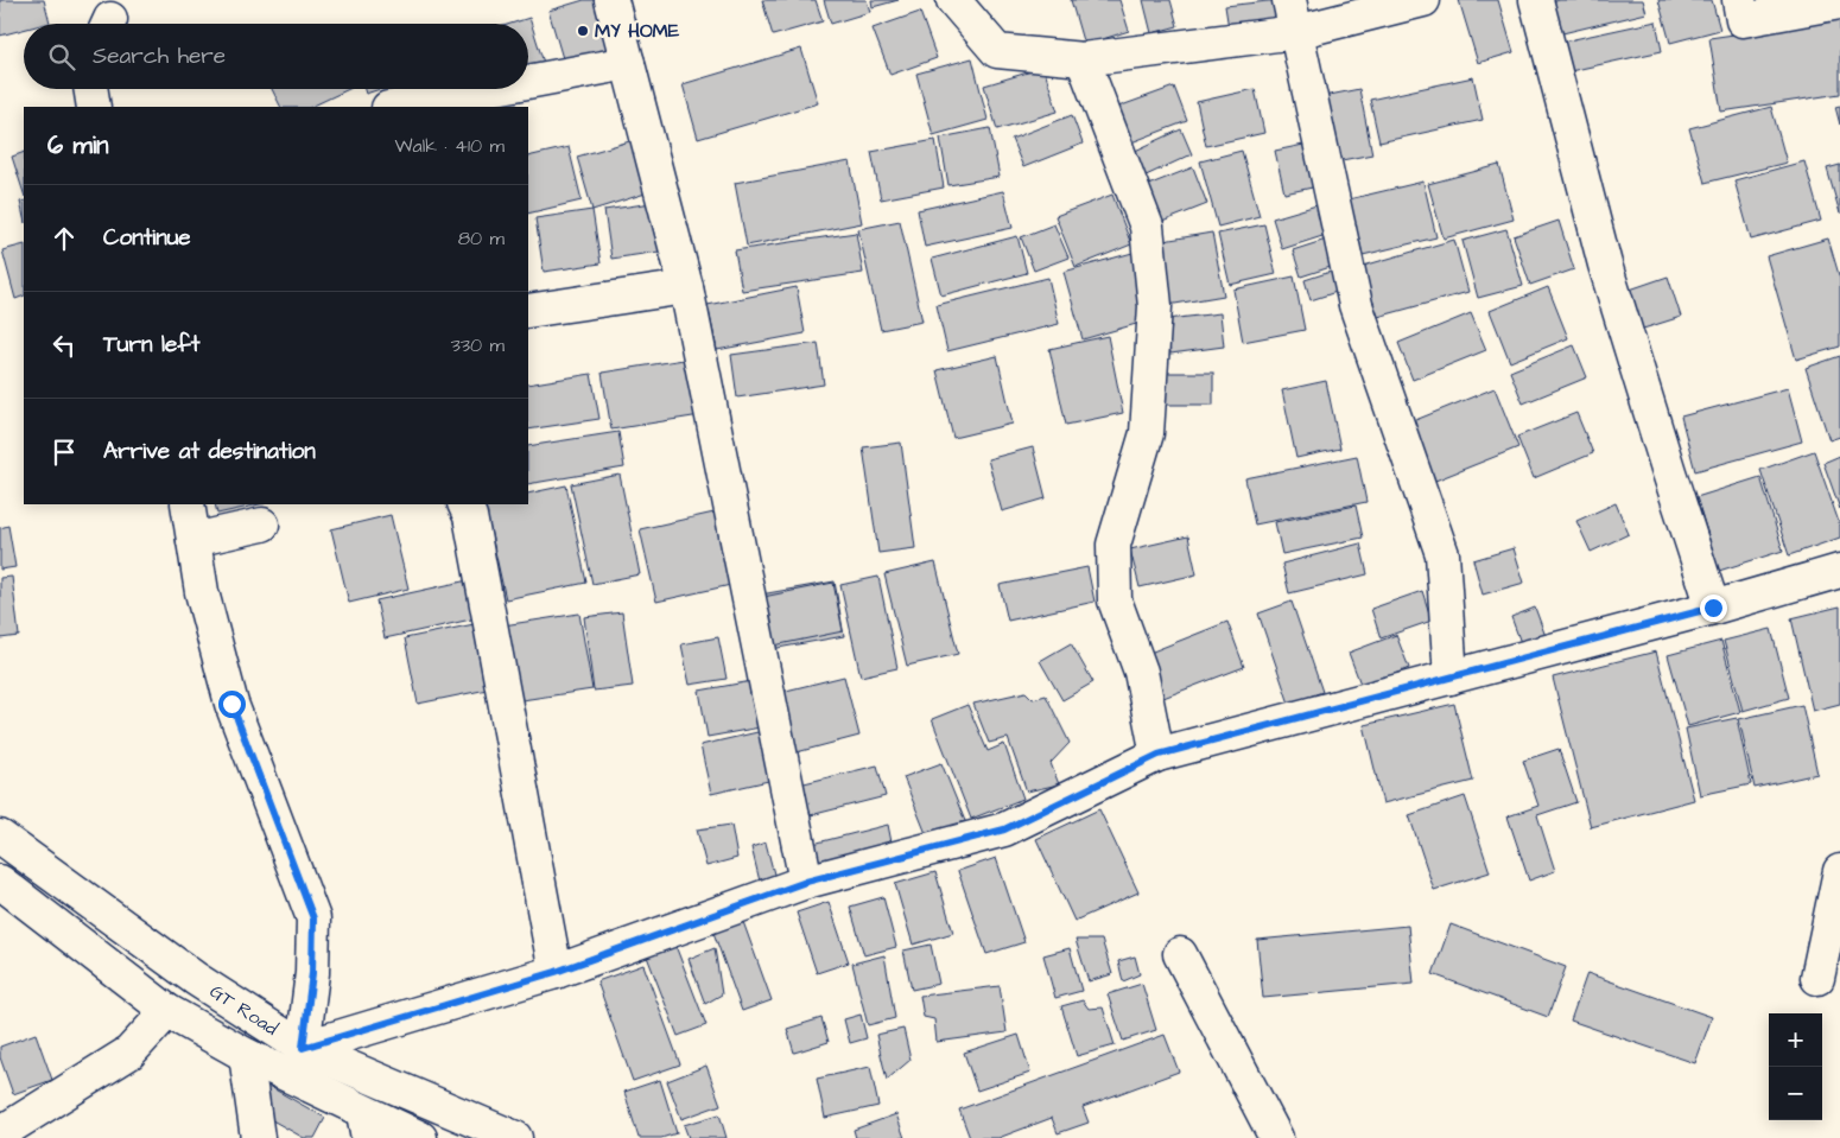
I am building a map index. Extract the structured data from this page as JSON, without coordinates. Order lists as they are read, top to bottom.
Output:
{
  "streets": {
    "street": ["GT Road"]
  },
  "places": ["MY HOME"],
  "page": {
    "search": "Search here",
    "heading": ["6 min", "Walk · 410 m"],
    "list": [
      ["Continue", "80 m"],
      ["Turn left", "330 m"],
      "Arrive at destination"
    ],
    "map_buttons": ["+", "−"]
  }
}
